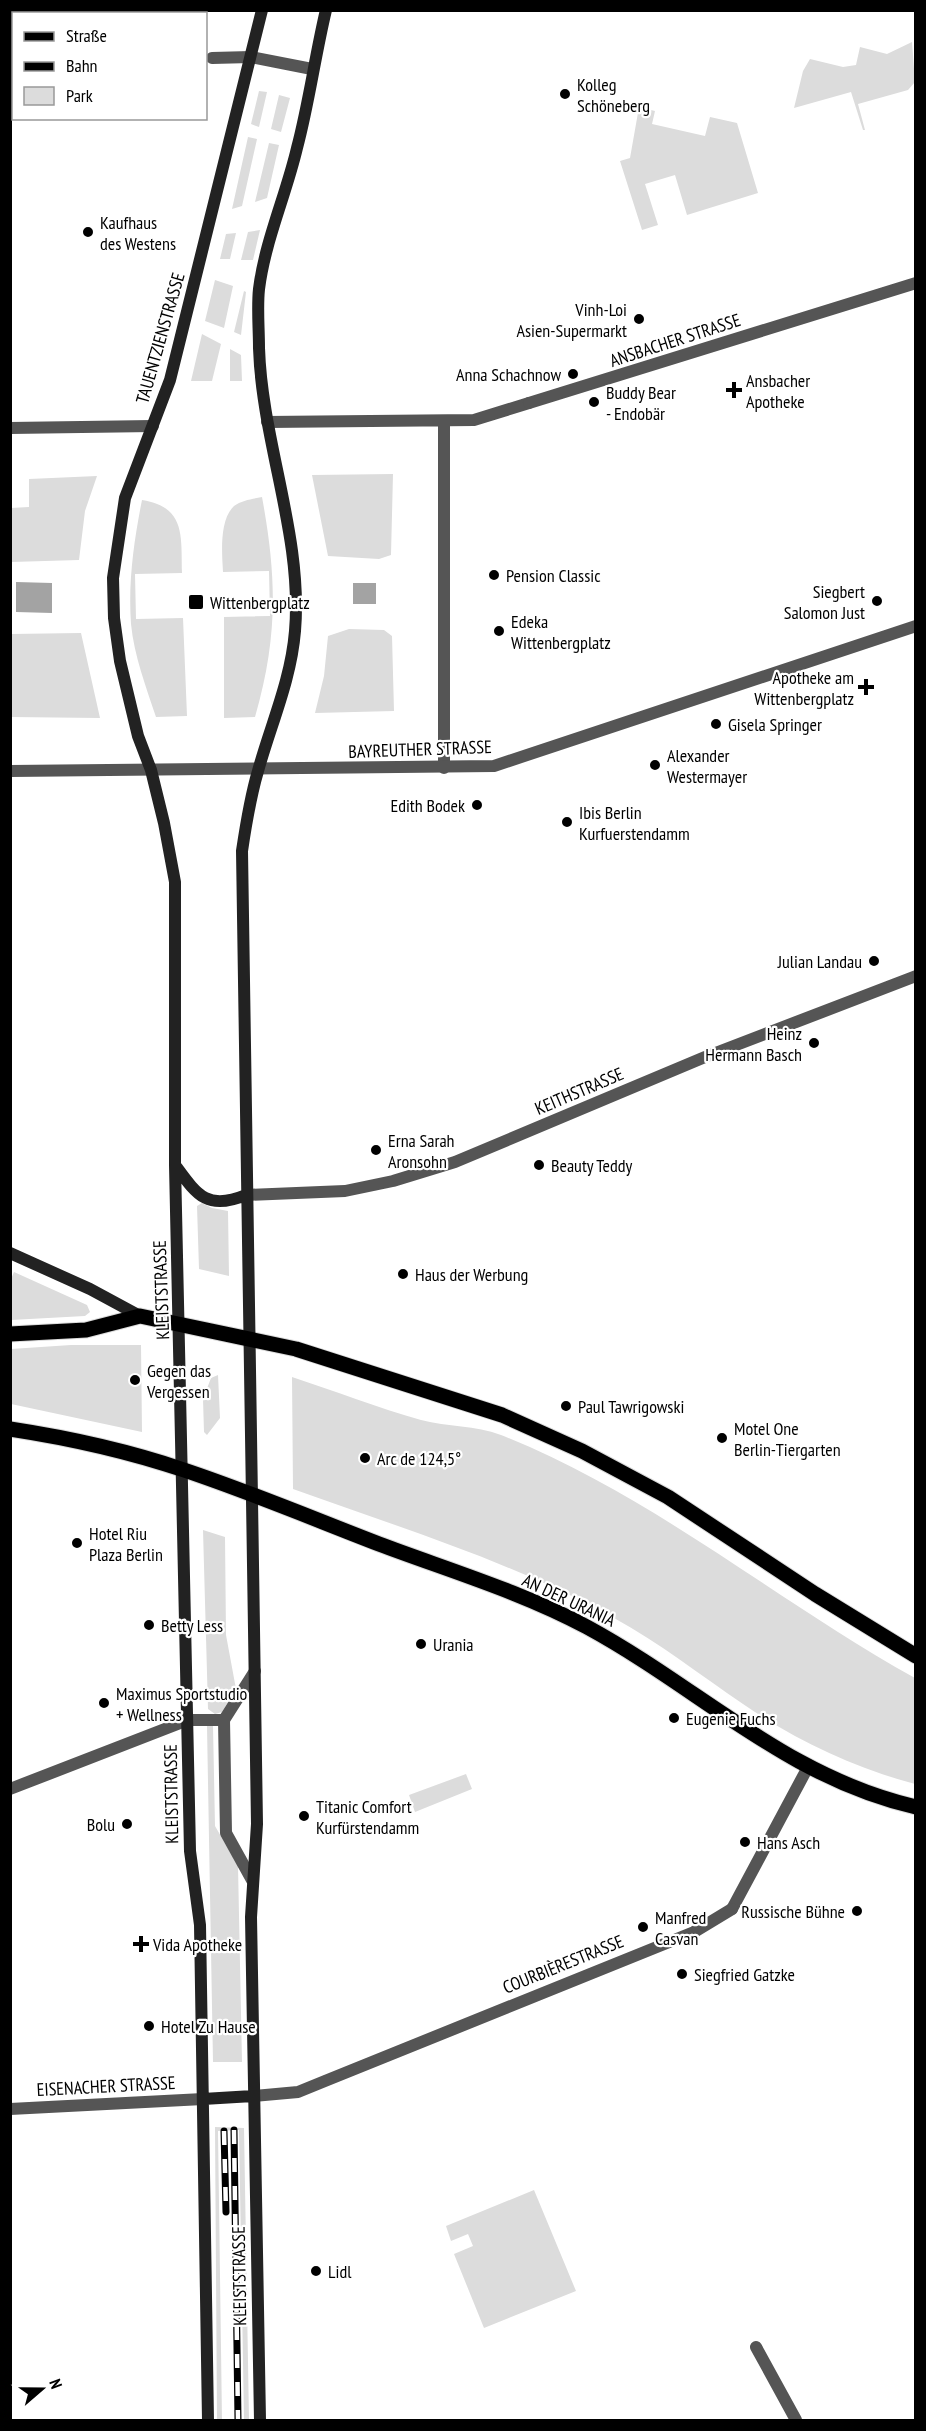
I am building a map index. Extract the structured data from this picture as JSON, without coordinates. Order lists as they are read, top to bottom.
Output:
{
  "streets": {
    "main road": ["TAUENTZIENSTRASSE", "KLEISTSTRASSE", "AN DER URANIA"],
    "street": [
      "ANSBACHER STRASSE",
      "BAYREUTHER STRASSE",
      "KEITHSTRASSE",
      "COURBIÈRESTRASSE",
      "EISENACHER STRASSE"
    ]
  },
  "crossings": [
    ["BAYREUTHER STRASSE", "KLEISTSTRASSE"],
    ["KEITHSTRASSE", "KLEISTSTRASSE"],
    ["KLEISTSTRASSE", "AN DER URANIA"],
    ["KLEISTSTRASSE", "COURBIÈRESTRASSE"],
    ["KLEISTSTRASSE", "EISENACHER STRASSE"],
    ["AN DER URANIA", "COURBIÈRESTRASSE"]
  ],
  "places": {
    "other": [
      "Kolleg Schöneberg",
      "Kaufhaus des Westens",
      "Vinh-Loi Asien-Supermarkt",
      "Anna Schachnow",
      "Buddy Bear - Endobär",
      "Pension Classic",
      "Siegbert Salomon Just",
      "Edeka Wittenbergplatz",
      "Gisela Springer",
      "Alexander Westermayer",
      "Edith Bodek",
      "Ibis Berlin Kurfuerstendamm",
      "Julian Landau",
      "Heinz Hermann Basch",
      "Erna Sarah Aronsohn",
      "Beauty Teddy",
      "Haus der Werbung",
      "Gegen das Vergessen",
      "Paul Tawrigowski",
      "Motel One Berlin-Tiergarten",
      "Arc de 124,5°",
      "Hotel Riu Plaza Berlin",
      "Betty Less",
      "Urania",
      "Maximus Sportstudio + Wellness",
      "Eugenie Fuchs",
      "Titanic Comfort Kurfürstendamm",
      "Bolu",
      "Hans Asch",
      "Russische Bühne",
      "Manfred Casvan",
      "Siegfried Gatzke",
      "Hotel Zu Hause",
      "Lidl"
    ],
    "health": ["Ansbacher Apotheke", "Apotheke am Wittenbergplatz", "Vida Apotheke"],
    "transit": ["Wittenbergplatz"]
  },
  "legend": ["Straße", "Bahn", "Park"],
  "north": "right"
}
